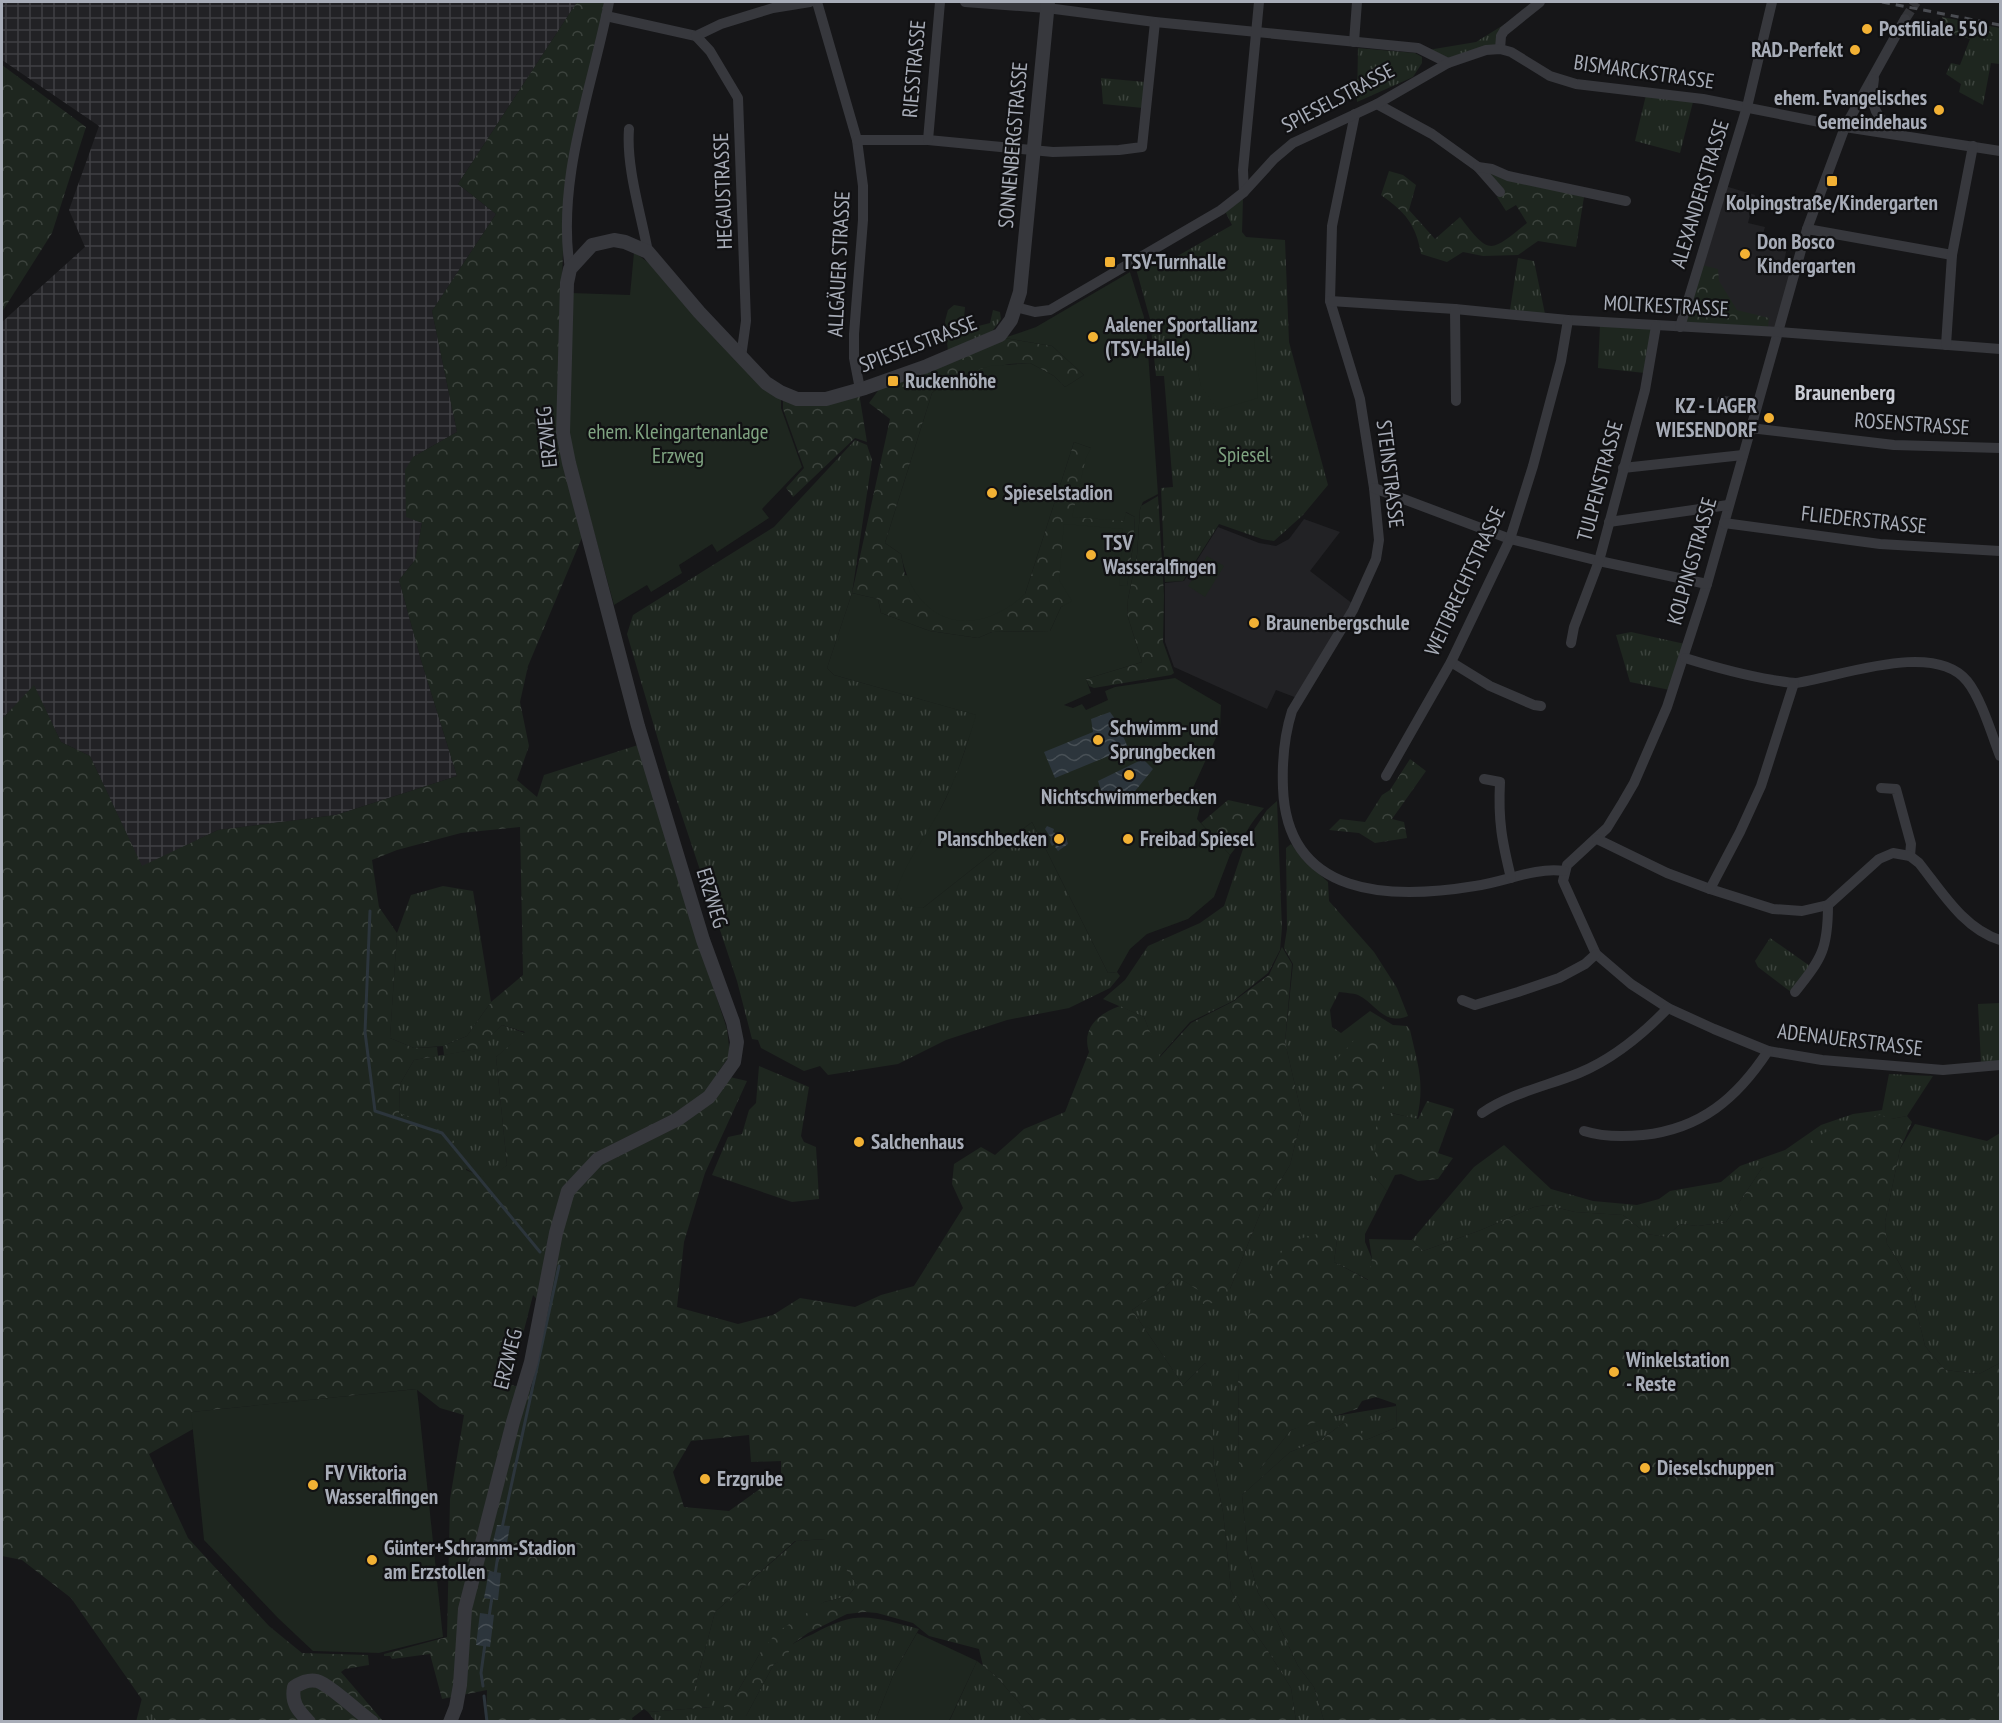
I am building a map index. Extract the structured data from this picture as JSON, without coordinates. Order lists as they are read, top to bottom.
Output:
{
  "streets": {
    "street": [
      "RIESSTRASSE",
      "BISMARCKSTRASSE",
      "SPIESELSTRASSE",
      "SONNENBERGSTRASSE",
      "HEGAUSTRASSE",
      "ALEXANDERSTRASSE",
      "ALLGÄUER STRASSE",
      "MOLTKESTRASSE",
      "ROSENSTRASSE",
      "ERZWEG",
      "STEINSTRASSE",
      "TULPENSTRASSE",
      "FLIEDERSTRASSE",
      "KOLPINGSTRASSE",
      "WEITBRECHTSTRASSE",
      "ADENAUERSTRASSE"
    ]
  },
  "crossings": [
    ["BISMARCKSTRASSE", "ALEXANDERSTRASSE"],
    ["BISMARCKSTRASSE", "KOLPINGSTRASSE"],
    ["SPIESELSTRASSE", "SONNENBERGSTRASSE"],
    ["SPIESELSTRASSE", "HEGAUSTRASSE"],
    ["SPIESELSTRASSE", "ALLGÄUER STRASSE"],
    ["SPIESELSTRASSE", "ERZWEG"],
    ["SPIESELSTRASSE", "STEINSTRASSE"],
    ["ALEXANDERSTRASSE", "MOLTKESTRASSE"],
    ["MOLTKESTRASSE", "STEINSTRASSE"],
    ["MOLTKESTRASSE", "TULPENSTRASSE"],
    ["MOLTKESTRASSE", "KOLPINGSTRASSE"],
    ["MOLTKESTRASSE", "WEITBRECHTSTRASSE"],
    ["ROSENSTRASSE", "KOLPINGSTRASSE"],
    ["FLIEDERSTRASSE", "KOLPINGSTRASSE"],
    ["KOLPINGSTRASSE", "ADENAUERSTRASSE"]
  ],
  "districts": ["Braunenberg"],
  "parks": ["ehem. Kleingartenanlage Erzweg", "Spiesel"],
  "places": {
    "other": [
      "Postfiliale 550",
      "RAD-Perfekt",
      "ehem. Evangelisches Gemeindehaus",
      "Don Bosco Kindergarten",
      "Aalener Sportallianz (TSV-Halle)",
      "KZ - LAGER WIESENDORF",
      "Spieselstadion",
      "TSV Wasseralfingen",
      "Braunenbergschule",
      "Schwimm- und Sprungbecken",
      "Nichtschwimmerbecken",
      "Planschbecken",
      "Freibad Spiesel",
      "Salchenhaus",
      "Winkelstation - Reste",
      "Dieselschuppen",
      "Erzgrube",
      "FV Viktoria Wasseralfingen",
      "Günter+Schramm-Stadion am Erzstollen"
    ],
    "transit": ["Kolpingstraße/Kindergarten", "TSV-Turnhalle", "Ruckenhöhe"]
  }
}
